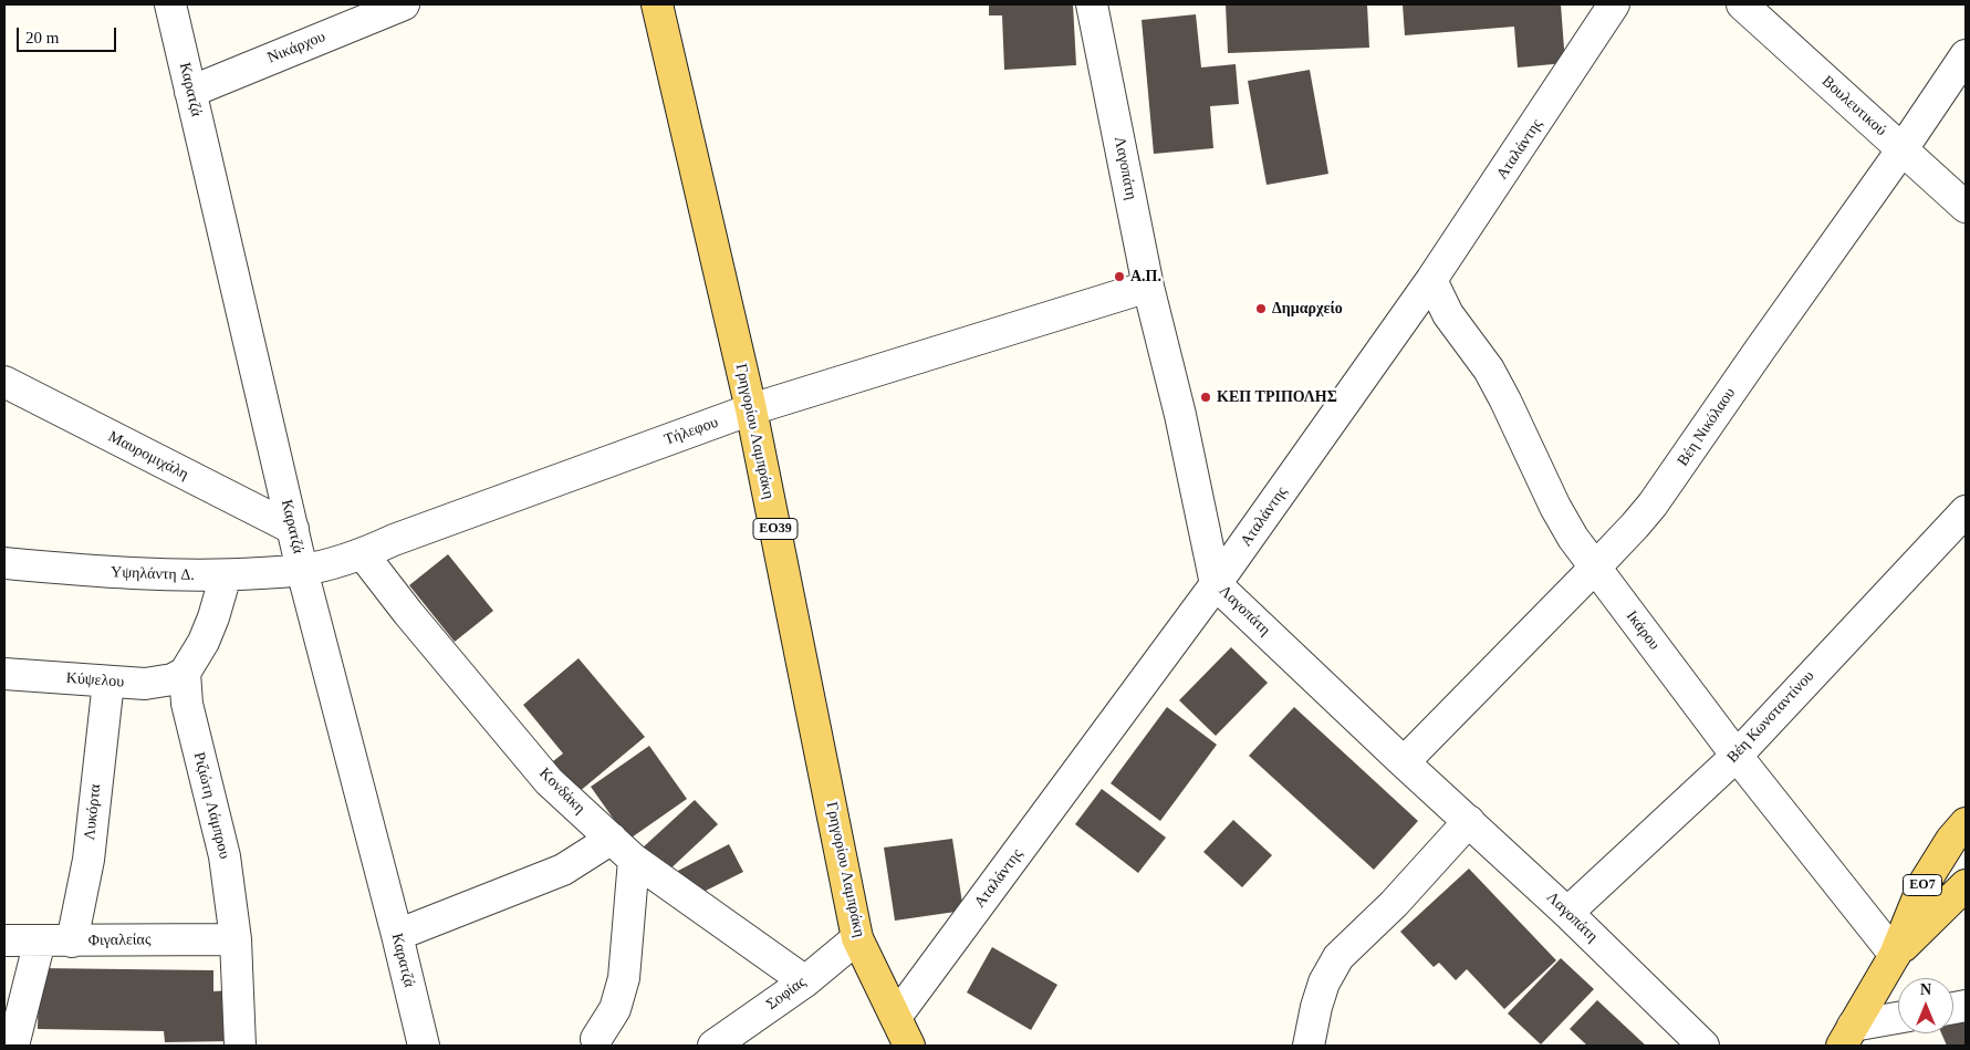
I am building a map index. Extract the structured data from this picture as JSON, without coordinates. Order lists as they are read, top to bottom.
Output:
{
  "streets": {
    "main road": ["Γρηγορίου Λαμπράκη", "ΕΟ39", "ΕΟ7"],
    "street": [
      "Νικάρχου",
      "Καρατζά",
      "Βουλευτικού",
      "Αταλάντης",
      "Λαγοπάτη",
      "Βέη Νικόλαου",
      "Τήλεφου",
      "Μαυρομιχάλη",
      "Υψηλάντη Δ.",
      "Ικάρου",
      "Κύψελου",
      "Βέη Κωνσταντίνου",
      "Κονδάκη",
      "Ριζιώτη Λάμπρου",
      "Λυκόρτα",
      "Φιγαλείας",
      "Σοφίας"
    ]
  },
  "crossings": [
    ["Νικάρχου", "Καρατζά"],
    ["Καρατζά", "Τήλεφου"],
    ["Καρατζά", "Μαυρομιχάλη"],
    ["Καρατζά", "Υψηλάντη Δ."],
    ["Βουλευτικού", "Βέη Νικόλαου"],
    ["Αταλάντης", "Λαγοπάτη"],
    ["Αταλάντης", "Γρηγορίου Λαμπράκη"],
    ["Αταλάντης", "Ικάρου"],
    ["Λαγοπάτη", "Βέη Νικόλαου"],
    ["Λαγοπάτη", "Τήλεφου"],
    ["Λαγοπάτη", "Βέη Κωνσταντίνου"],
    ["Βέη Νικόλαου", "Ικάρου"],
    ["Τήλεφου", "Γρηγορίου Λαμπράκη"],
    ["Τήλεφου", "Υψηλάντη Δ."],
    ["Τήλεφου", "Κονδάκη"],
    ["Γρηγορίου Λαμπράκη", "Σοφίας"],
    ["Ικάρου", "Βέη Κωνσταντίνου"],
    ["Ικάρου", "ΕΟ7"],
    ["Κύψελου", "Ριζιώτη Λάμπρου"],
    ["Κύψελου", "Λυκόρτα"],
    ["Κονδάκη", "Σοφίας"],
    ["Ριζιώτη Λάμπρου", "Φιγαλείας"],
    ["Λυκόρτα", "Φιγαλείας"]
  ],
  "places": ["Α.Π.", "Δημαρχείο", "ΚΕΠ ΤΡΙΠΟΛΗΣ"],
  "scale_bar": "20 m",
  "north": "top"
}
